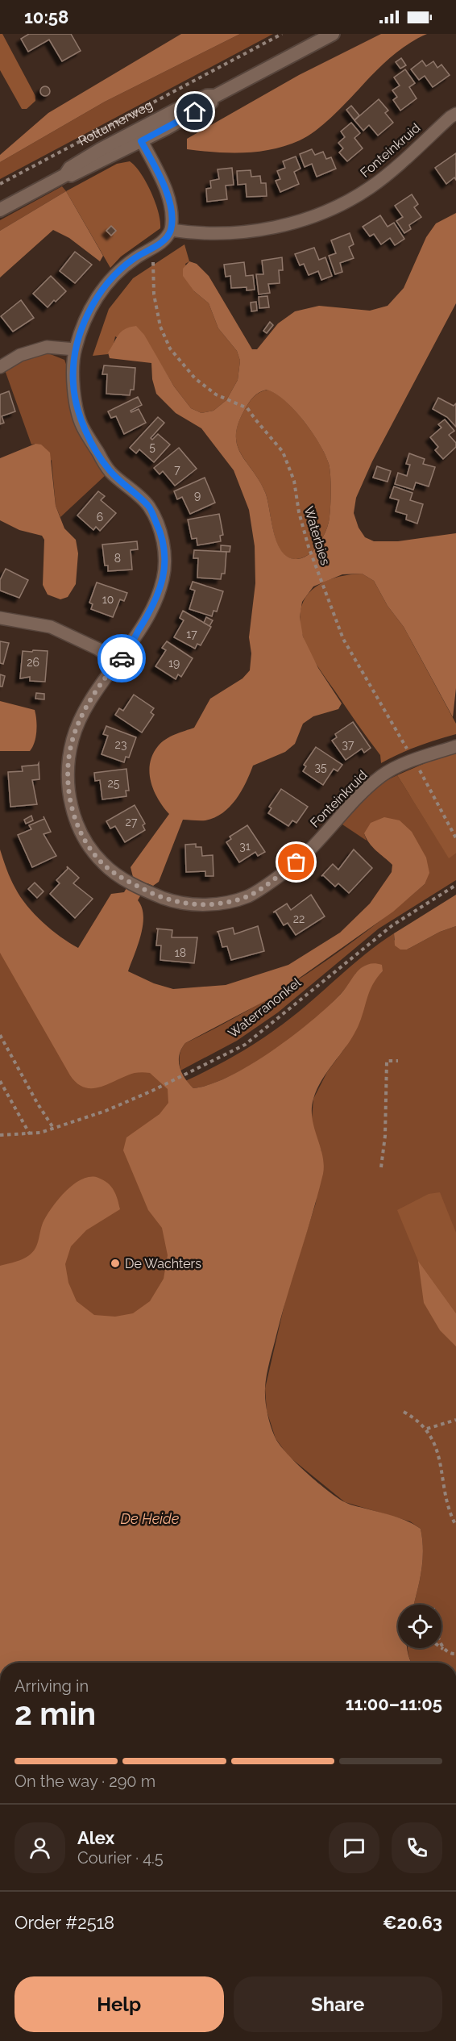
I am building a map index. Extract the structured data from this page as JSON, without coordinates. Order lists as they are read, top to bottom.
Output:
{
  "streets": {
    "main road": ["Rottumerweg"],
    "street": ["Fonteinkruid"],
    "path": ["Waterbies", "Waterranonkel"]
  },
  "crossings": [
    ["Fonteinkruid", "Waterbies"]
  ],
  "water": ["De Heide"],
  "places": ["De Wachters"],
  "house_numbers": [
    "5",
    "7",
    "9",
    "6",
    "8",
    "10",
    "17",
    "26",
    "19",
    "23",
    "37",
    "35",
    "25",
    "27",
    "31",
    "22",
    "18"
  ],
  "page": {
    "status": "10:58",
    "heading": ["2 min", "Arriving in", "11:00–11:05"],
    "panel": [
      "Alex",
      "Courier · 4.5",
      "Order #2518",
      "€20.63"
    ],
    "bar": "On the way · 290 m",
    "buttons": ["Help", "Share"]
  }
}
